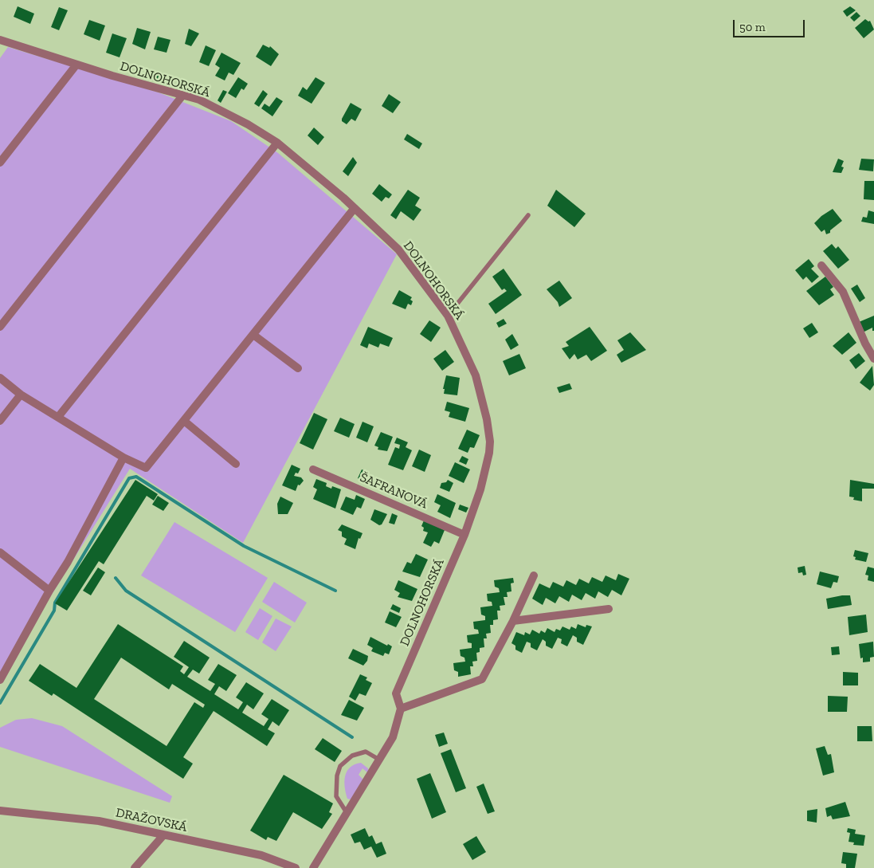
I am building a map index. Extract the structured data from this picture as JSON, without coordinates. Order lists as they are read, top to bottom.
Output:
{
  "streets": {
    "street": ["DOLNOHORSKÁ", "ŠAFRANOVÁ", "DRAŽOVSKÁ"]
  },
  "crossings": [
    ["DOLNOHORSKÁ", "ŠAFRANOVÁ"]
  ],
  "scale_bar": "50 m"
}
